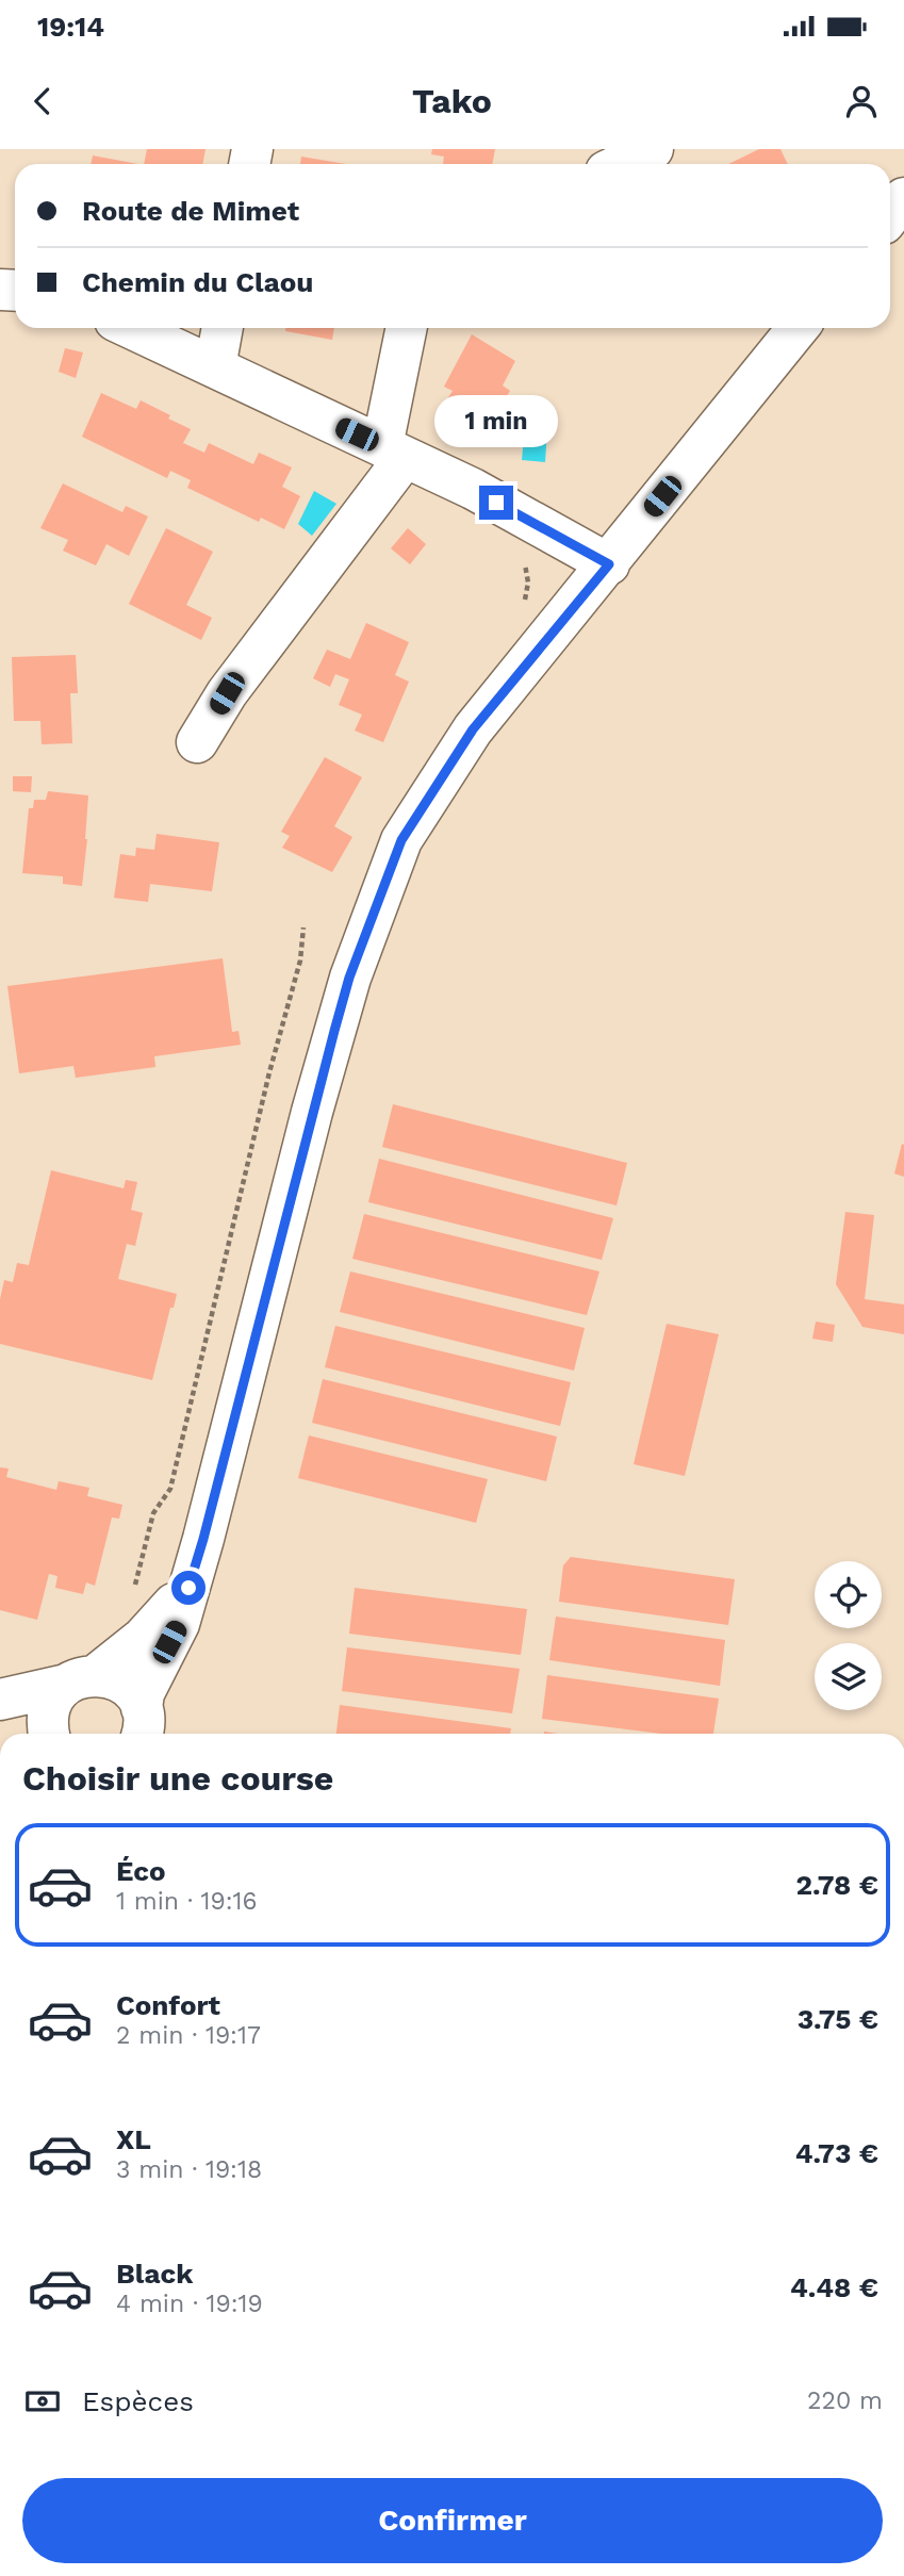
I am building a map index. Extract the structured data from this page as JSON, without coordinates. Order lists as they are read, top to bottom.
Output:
{
  "page": {
    "status": "19:14",
    "header": "Tako",
    "banner": ["Route de Mimet", "Chemin du Claou"],
    "bubble": "1 min",
    "heading": "Choisir une course",
    "list": [
      {
        "name": "Éco",
        "note": "1 min · 19:16",
        "value": "2.78 €"
      },
      {
        "name": "Confort",
        "note": "2 min · 19:17",
        "value": "3.75 €"
      },
      {
        "name": "XL",
        "note": "3 min · 19:18",
        "value": "4.73 €"
      },
      {
        "name": "Black",
        "note": "4 min · 19:19",
        "value": "4.48 €"
      }
    ],
    "pay": ["Espèces", "220 m"],
    "buttons": "Confirmer"
  }
}
